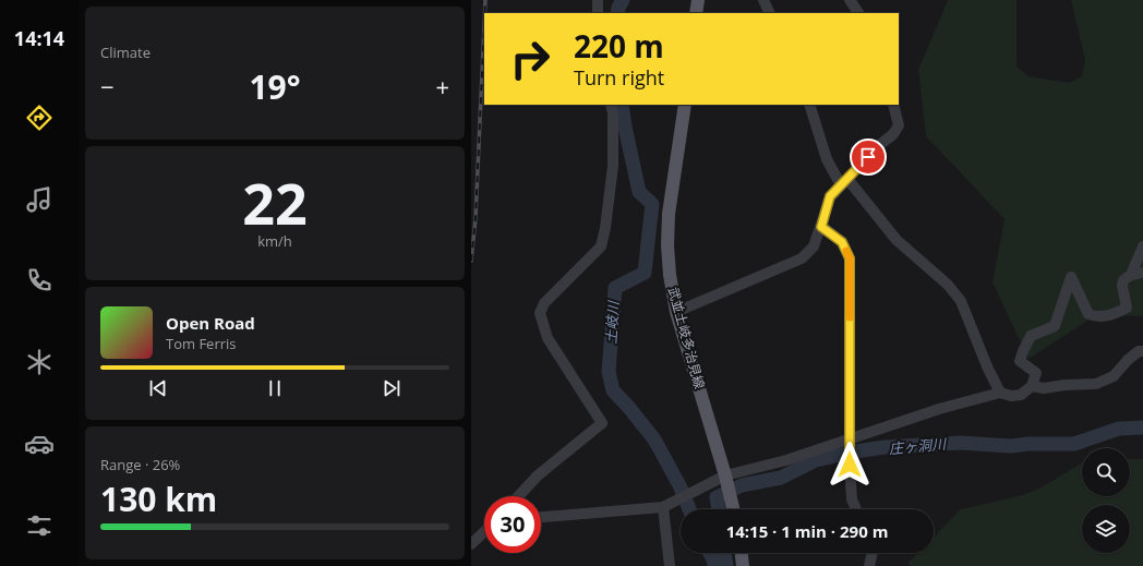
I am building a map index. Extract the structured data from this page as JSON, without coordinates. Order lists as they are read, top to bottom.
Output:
{
  "streets": {
    "main road": ["武並土岐多治見線"]
  },
  "water": ["土岐川", "庄ヶ洞川"],
  "page": {
    "tabs": "14:14",
    "tile": [
      "Climate",
      ["22", "km/h"],
      ["Range · 26%", "130 km"]
    ],
    "turn": ["220 m", "Turn right"],
    "heat": ["−", "19°", "+"],
    "song": ["Open Road", "Tom Ferris"],
    "limit": "30",
    "trip": "14:15 · 1 min · 290 m"
  }
}
